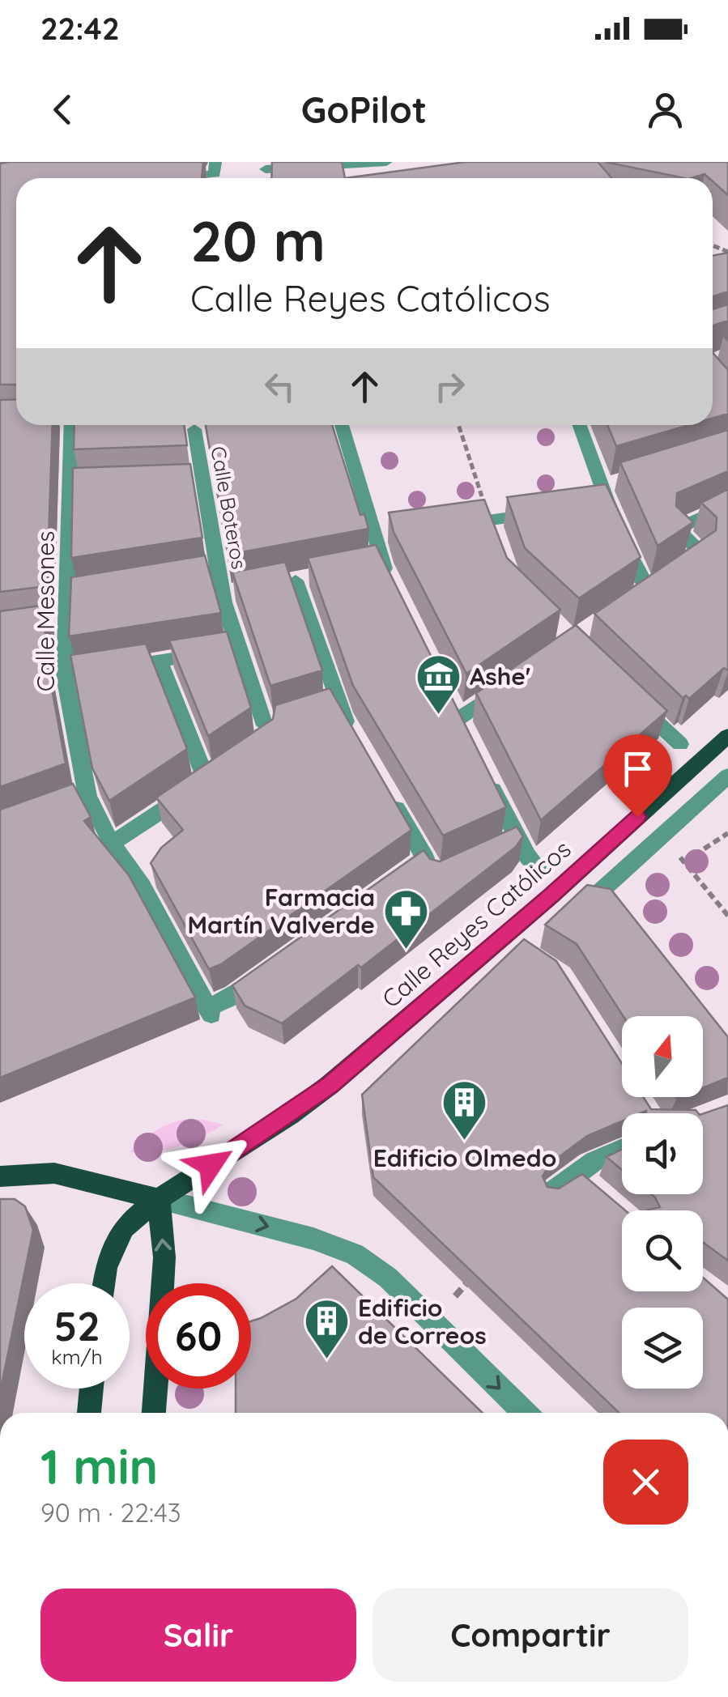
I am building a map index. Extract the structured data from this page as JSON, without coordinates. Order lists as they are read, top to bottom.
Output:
{
  "streets": {
    "main road": ["Calle Reyes Católicos"],
    "street": ["Calle Boteros", "Calle Mesones"]
  },
  "places": {
    "museum": ["Ashe'"],
    "pharmacy": ["Farmacia Martín Valverde"],
    "building": ["Edificio Olmedo", "Edificio de Correos"]
  },
  "north": "top",
  "page": {
    "status": "22:42",
    "header": "GoPilot",
    "turn": ["20 m", "Calle Reyes Católicos"],
    "speed": "52 km/h",
    "limit": "60",
    "heading": ["1 min", "90 m · 22:43"],
    "buttons": ["Salir", "Compartir"]
  }
}
